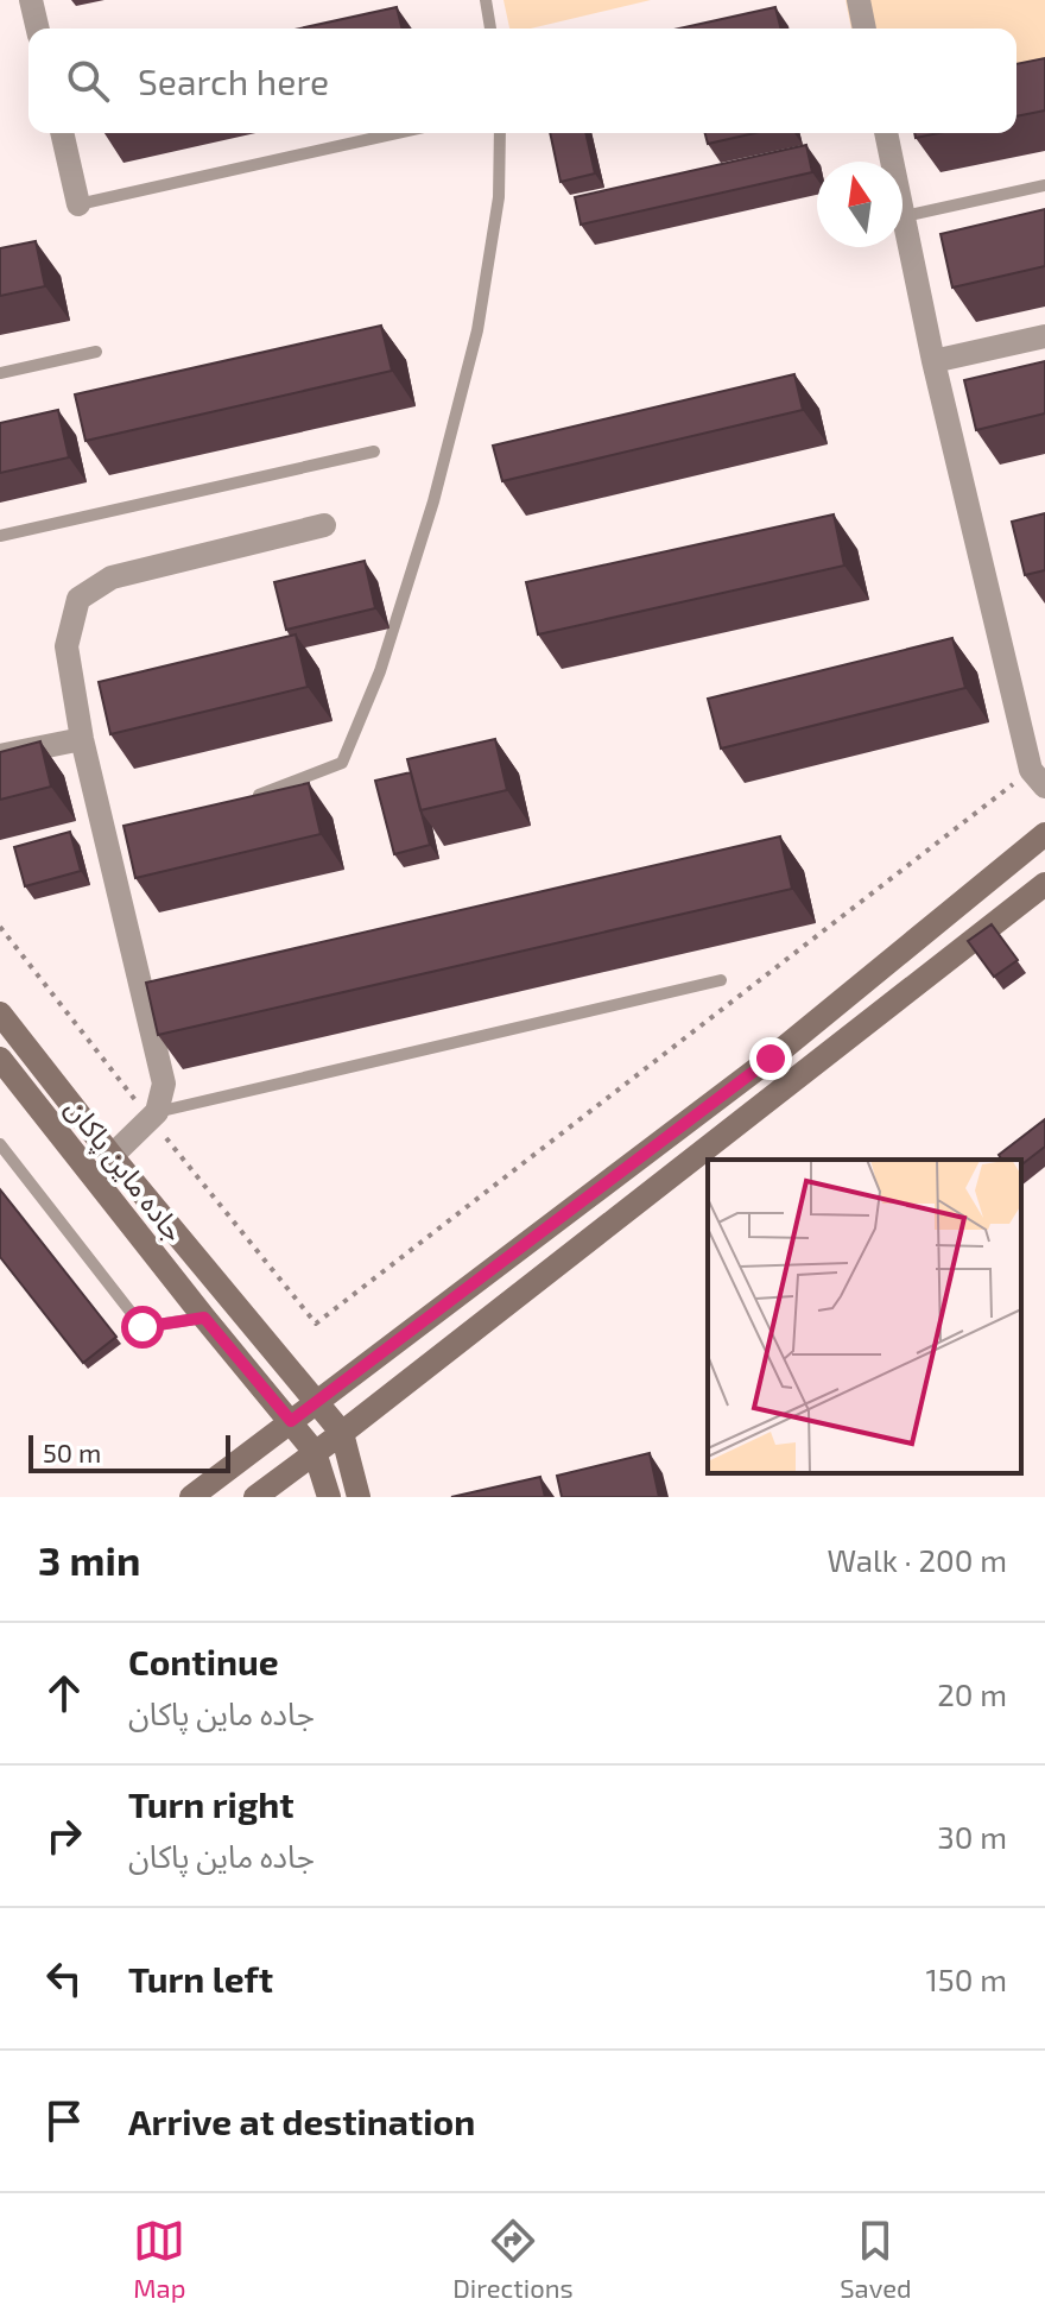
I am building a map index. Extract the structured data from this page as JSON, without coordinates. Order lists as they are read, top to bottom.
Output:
{
  "streets": {
    "main road": ["جاده ماین پاکان"]
  },
  "scale_bar": "50 m",
  "north": "top",
  "page": {
    "search": "Search here",
    "scale": "50 m",
    "heading": ["3 min", "Walk · 200 m"],
    "list": [
      ["Continue", "جاده ماین پاکان", "20 m"],
      ["Turn right", "جاده ماین پاکان", "30 m"],
      ["Turn left", "150 m"],
      "Arrive at destination"
    ],
    "nav": ["Map", "Directions", "Saved"]
  }
}
